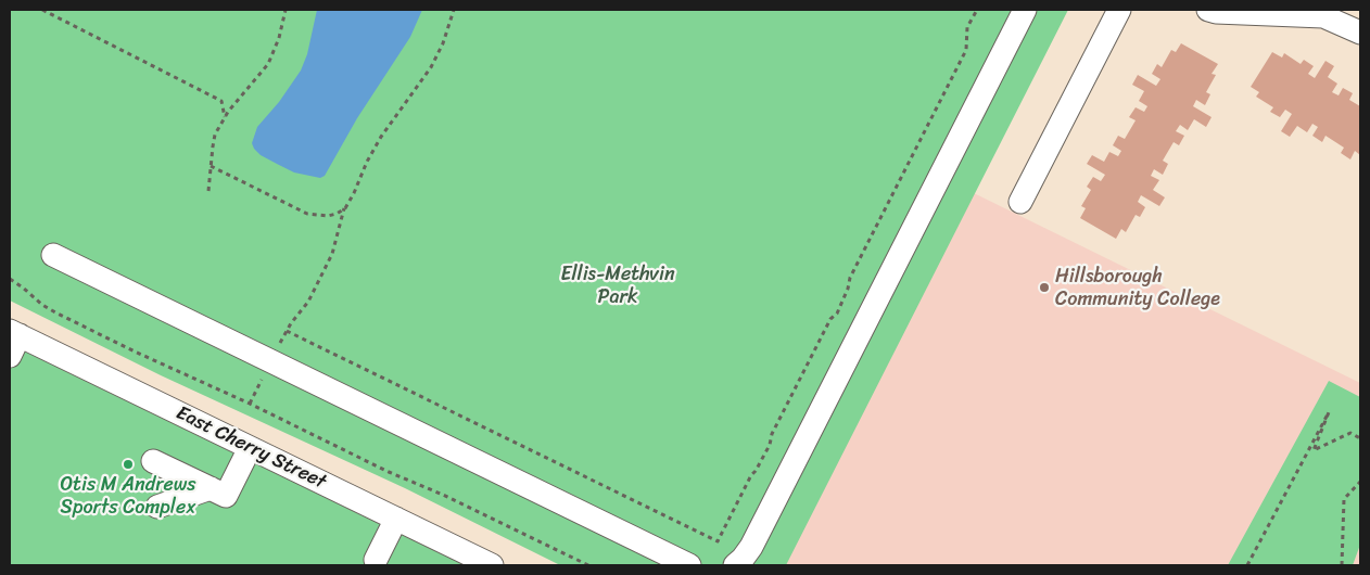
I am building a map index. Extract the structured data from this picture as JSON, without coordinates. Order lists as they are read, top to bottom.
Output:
{
  "streets": {
    "street": ["East Cherry Street"]
  },
  "parks": ["Ellis-Methvin Park"],
  "places": ["Hillsborough Community College", "Otis M Andrews Sports Complex"]
}
